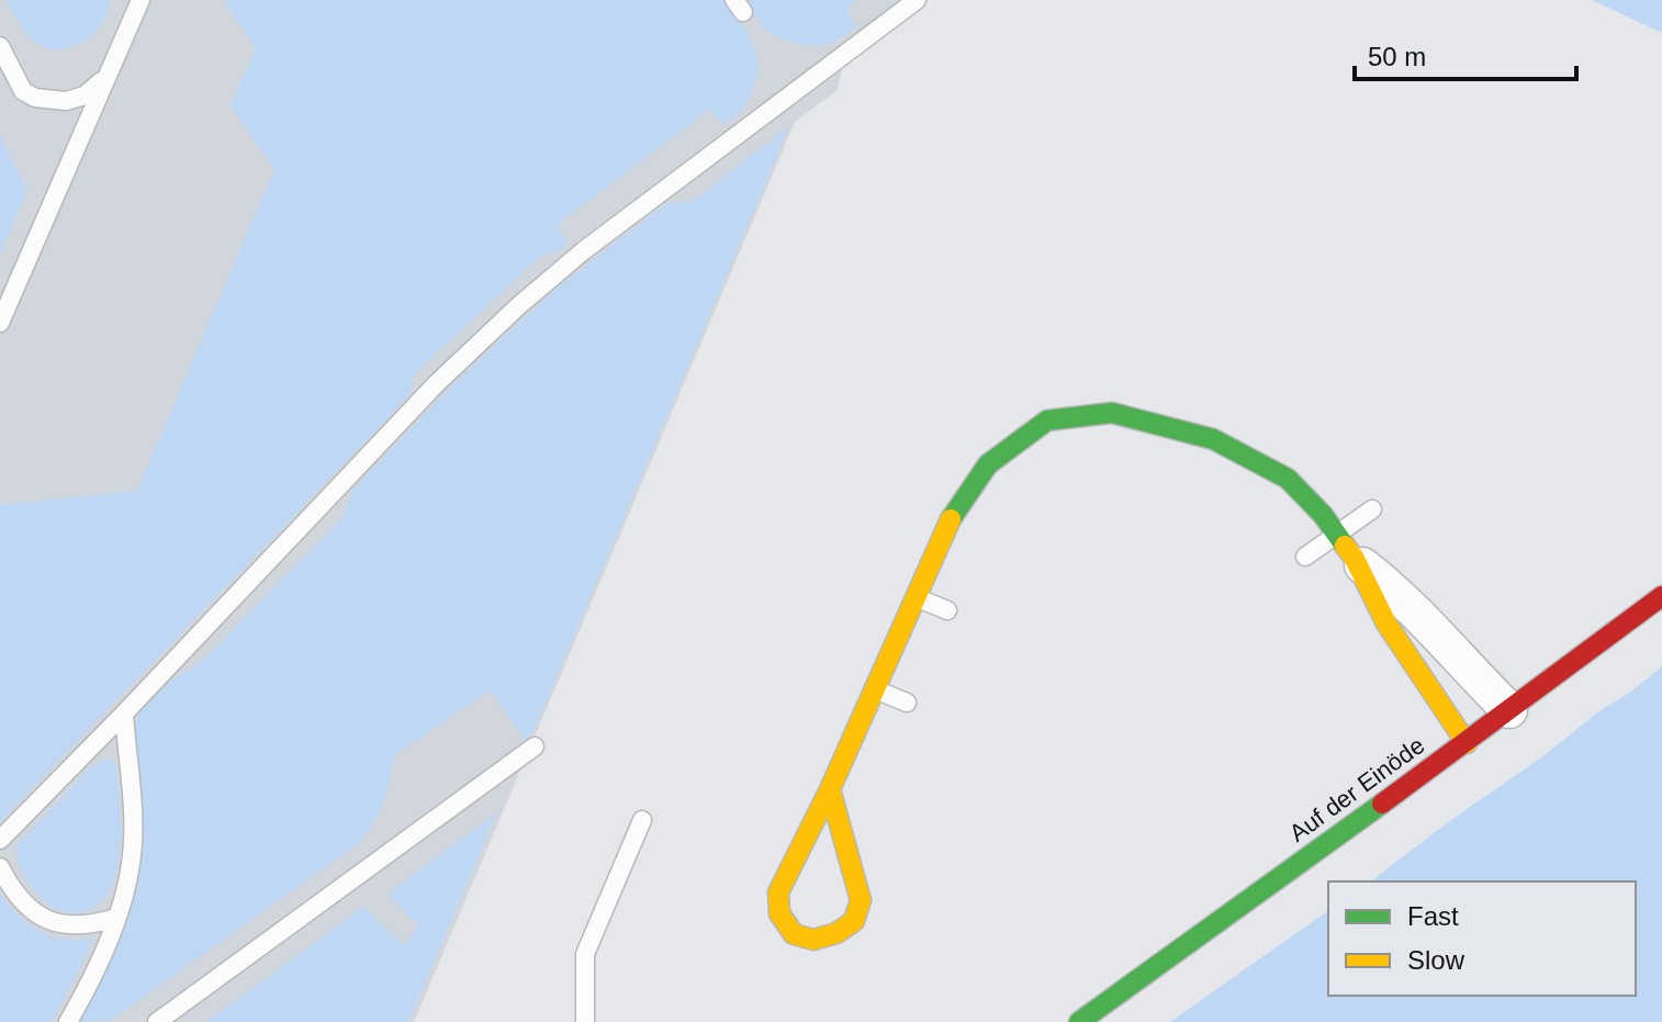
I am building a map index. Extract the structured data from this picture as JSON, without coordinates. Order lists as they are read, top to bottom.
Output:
{
  "streets": {
    "street": ["Auf der Einöde"]
  },
  "legend": ["Fast", "Slow"],
  "scale_bar": "50 m"
}
